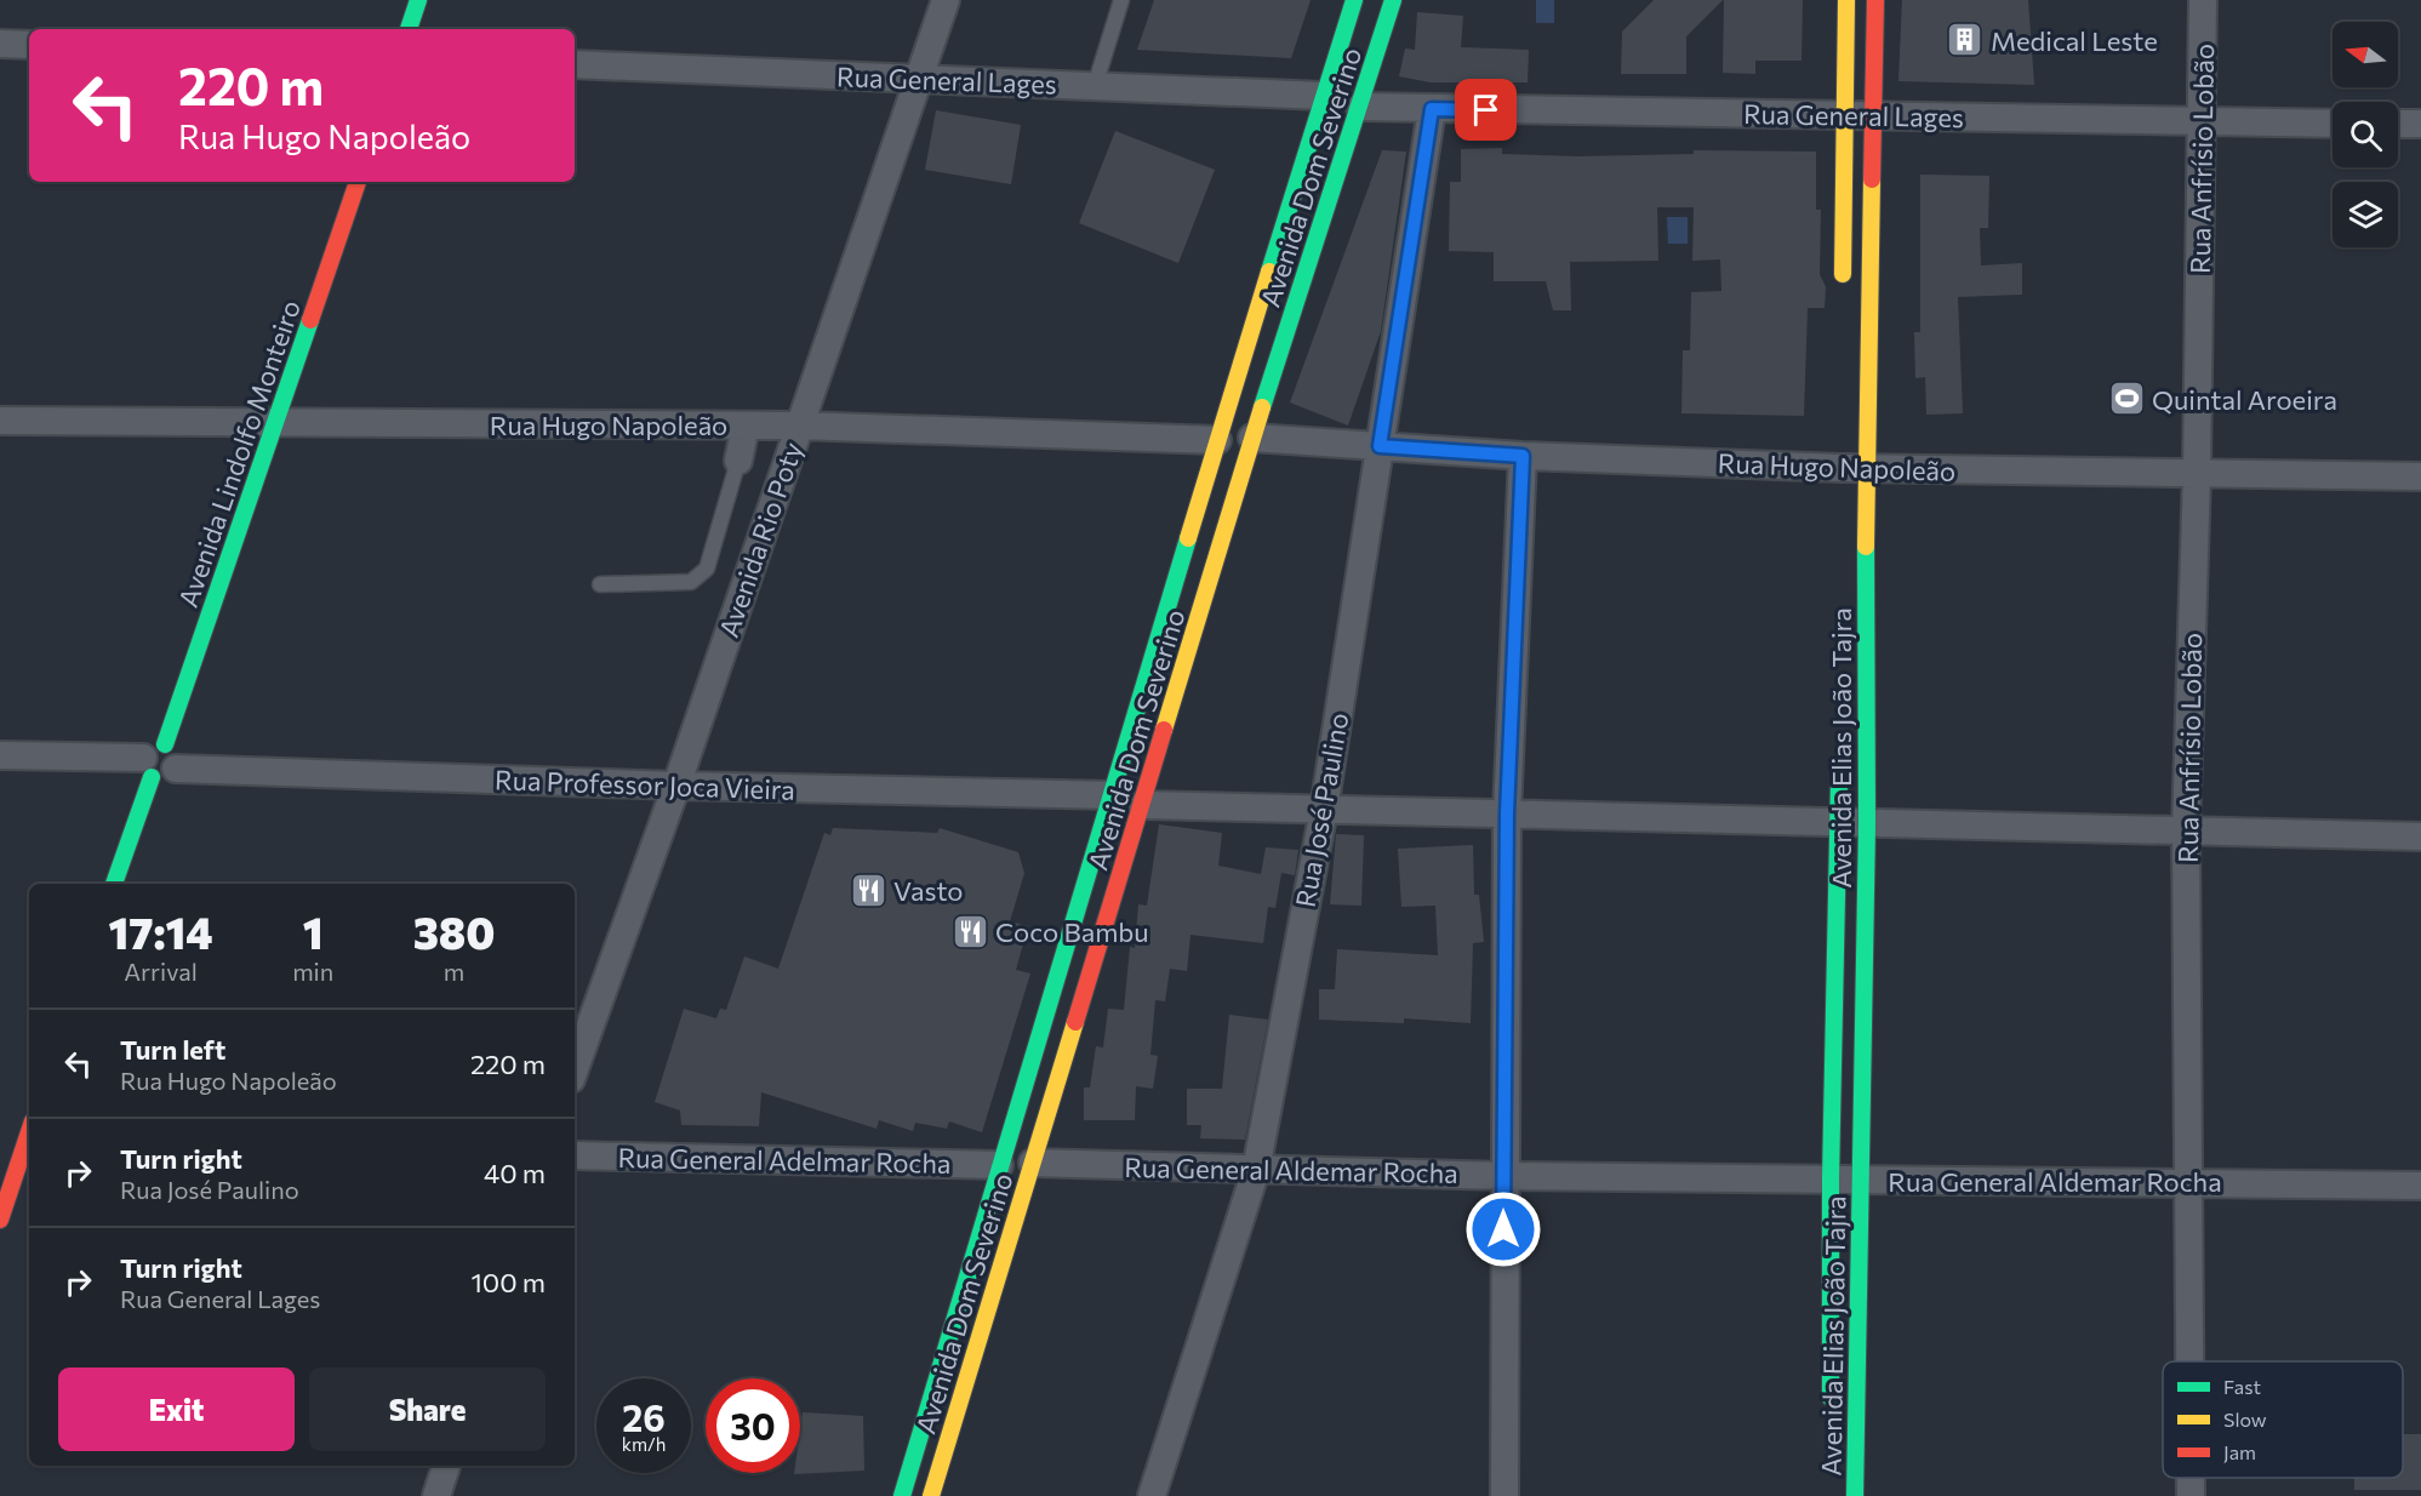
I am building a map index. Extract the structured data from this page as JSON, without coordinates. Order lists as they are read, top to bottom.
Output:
{
  "streets": {
    "street": [
      "Rua General Lages",
      "Rua Anfrísio Lobão",
      "Avenida Dom Severino",
      "Rua Hugo Napoleão",
      "Avenida Lindolfo Monteiro",
      "Avenida Rio Poty",
      "Avenida Elias João Tajra",
      "Rua Professor Joca Vieira",
      "Rua José Paulino",
      "Rua General Adelmar Rocha",
      "Rua General Aldemar Rocha"
    ]
  },
  "crossings": [
    ["Rua General Lages", "Rua Anfrísio Lobão"],
    ["Rua General Lages", "Avenida Dom Severino"],
    ["Rua General Lages", "Avenida Rio Poty"],
    ["Rua General Lages", "Avenida Elias João Tajra"],
    ["Rua General Lages", "Rua José Paulino"],
    ["Rua Anfrísio Lobão", "Rua Hugo Napoleão"],
    ["Rua Anfrísio Lobão", "Rua General Aldemar Rocha"],
    ["Avenida Dom Severino", "Rua Hugo Napoleão"],
    ["Avenida Dom Severino", "Rua Professor Joca Vieira"],
    ["Avenida Dom Severino", "Rua General Adelmar Rocha"],
    ["Avenida Dom Severino", "Rua General Aldemar Rocha"],
    ["Rua Hugo Napoleão", "Avenida Lindolfo Monteiro"],
    ["Rua Hugo Napoleão", "Avenida Rio Poty"],
    ["Rua Hugo Napoleão", "Avenida Elias João Tajra"],
    ["Rua Hugo Napoleão", "Rua José Paulino"],
    ["Avenida Lindolfo Monteiro", "Rua Professor Joca Vieira"],
    ["Avenida Rio Poty", "Rua Professor Joca Vieira"],
    ["Avenida Elias João Tajra", "Rua General Aldemar Rocha"],
    ["Rua José Paulino", "Rua General Aldemar Rocha"]
  ],
  "places": {
    "building": ["Medical Leste"],
    "sports": ["Quintal Aroeira"],
    "restaurant": ["Vasto", "Coco Bambu"]
  },
  "legend": ["Fast", "Slow", "Jam"],
  "north": "left",
  "page": {
    "turn": ["220 m", "Rua Hugo Napoleão"],
    "eta": [
      "17:14",
      "Arrival",
      "1",
      "min",
      "380",
      "m"
    ],
    "list": [
      {
        "name": "Turn left",
        "note": "Rua Hugo Napoleão",
        "value": "220 m"
      },
      {
        "name": "Turn right",
        "note": "Rua José Paulino",
        "value": "40 m"
      },
      {
        "name": "Turn right",
        "note": "Rua General Lages",
        "value": "100 m"
      }
    ],
    "buttons": ["Exit", "Share"],
    "speed": "26 km/h",
    "limit": "30"
  }
}
